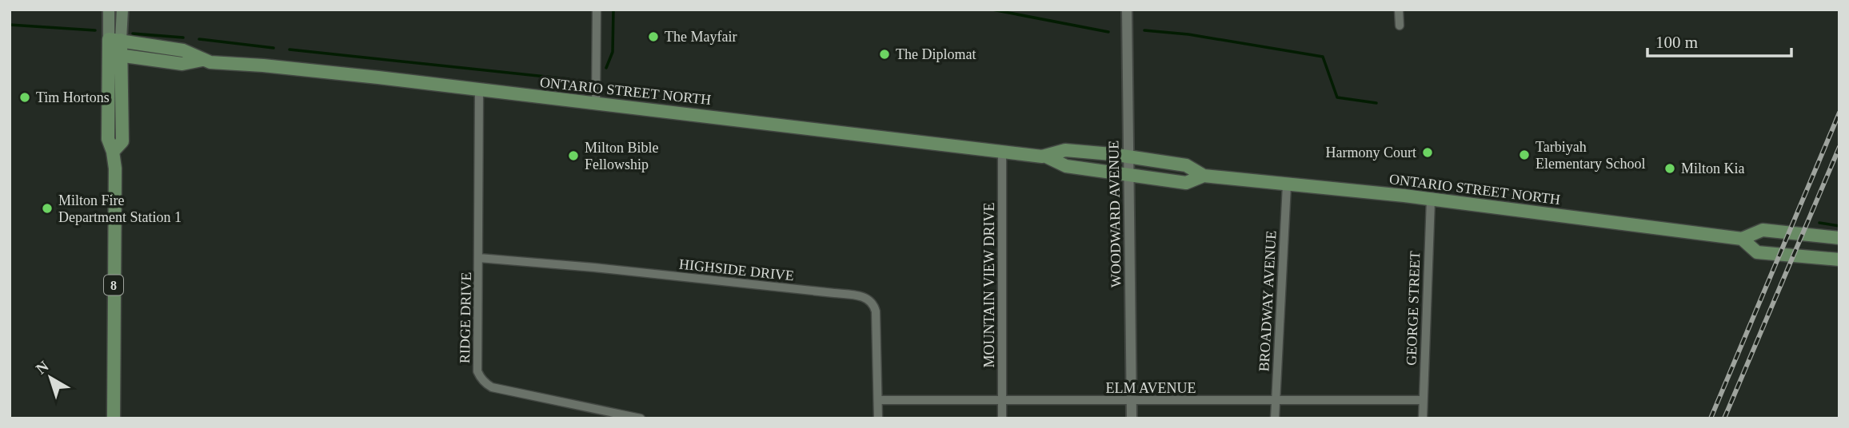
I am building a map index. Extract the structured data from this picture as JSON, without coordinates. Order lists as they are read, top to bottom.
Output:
{
  "streets": {
    "main road": ["ONTARIO STREET NORTH", "8"],
    "street": [
      "WOODWARD AVENUE",
      "HIGHSIDE DRIVE",
      "MOUNTAIN VIEW DRIVE",
      "BROADWAY AVENUE",
      "GEORGE STREET",
      "RIDGE DRIVE",
      "ELM AVENUE"
    ]
  },
  "crossings": [
    ["ONTARIO STREET NORTH", "WOODWARD AVENUE"],
    ["ONTARIO STREET NORTH", "8"],
    ["ONTARIO STREET NORTH", "MOUNTAIN VIEW DRIVE"],
    ["ONTARIO STREET NORTH", "BROADWAY AVENUE"],
    ["ONTARIO STREET NORTH", "GEORGE STREET"],
    ["ONTARIO STREET NORTH", "RIDGE DRIVE"],
    ["WOODWARD AVENUE", "ELM AVENUE"],
    ["HIGHSIDE DRIVE", "RIDGE DRIVE"],
    ["HIGHSIDE DRIVE", "ELM AVENUE"],
    ["MOUNTAIN VIEW DRIVE", "ELM AVENUE"],
    ["BROADWAY AVENUE", "ELM AVENUE"],
    ["GEORGE STREET", "ELM AVENUE"]
  ],
  "places": [
    "The Mayfair",
    "The Diplomat",
    "Tim Hortons",
    "Harmony Court",
    "Tarbiyah Elementary School",
    "Milton Bible Fellowship",
    "Milton Kia",
    "Milton Fire Department Station 1"
  ],
  "scale_bar": "100 m",
  "north": "top left"
}
